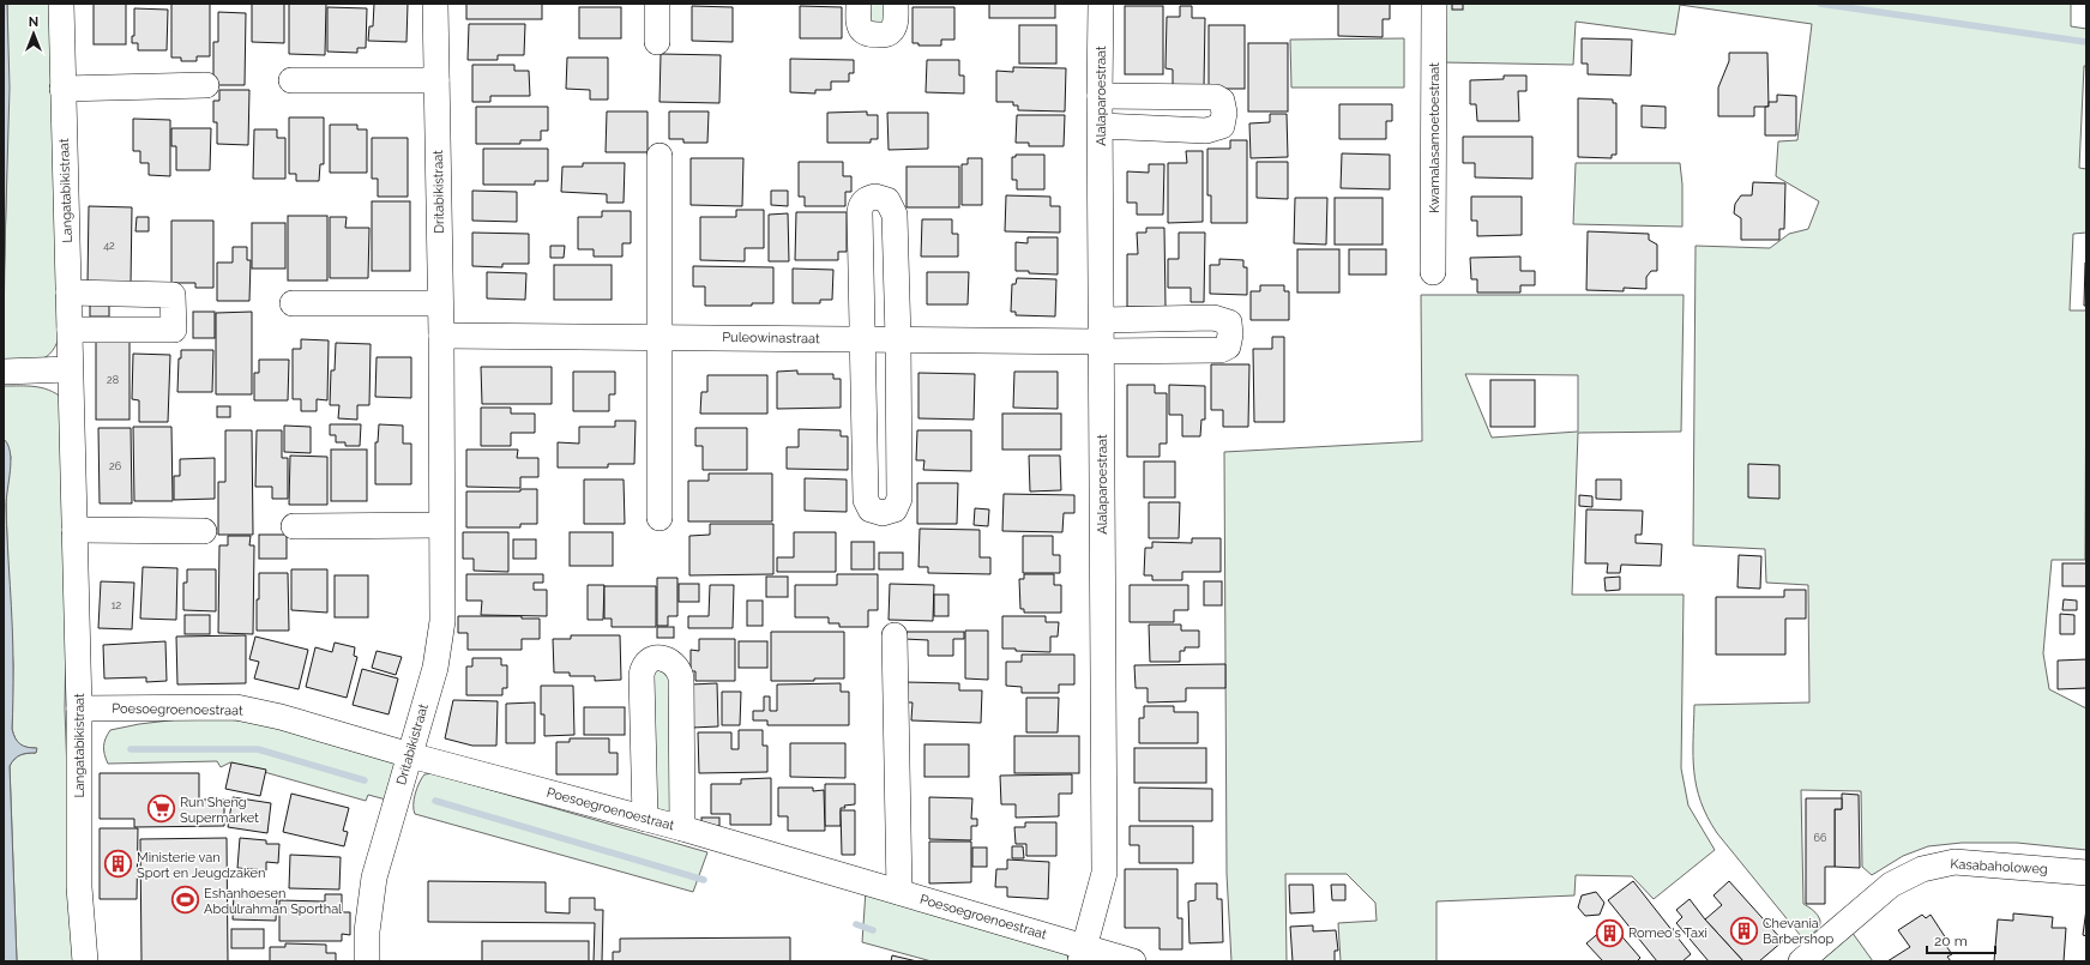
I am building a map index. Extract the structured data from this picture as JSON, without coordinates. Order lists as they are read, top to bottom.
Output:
{
  "streets": {
    "street": [
      "Alalaparoestraat",
      "Kwamalasamoetoestraat",
      "Langatabikistraat",
      "Dritabikistraat",
      "Puleowinastraat",
      "Poesoegroenoestraat",
      "Kasabaholoweg"
    ]
  },
  "crossings": [
    ["Alalaparoestraat", "Puleowinastraat"],
    ["Alalaparoestraat", "Poesoegroenoestraat"],
    ["Langatabikistraat", "Poesoegroenoestraat"],
    ["Dritabikistraat", "Puleowinastraat"],
    ["Dritabikistraat", "Poesoegroenoestraat"]
  ],
  "places": {
    "supermarket": ["Run Sheng Supermarket"],
    "building": ["Ministerie van Sport en Jeugdzaken", "Chevania Barbershop", "Romeo's Taxi"],
    "sports": ["Eshanhoesen Abdulrahman Sporthal"]
  },
  "house_numbers": [
    "42",
    "28",
    "26",
    "12",
    "66"
  ],
  "scale_bar": "20 m",
  "north": "top"
}
